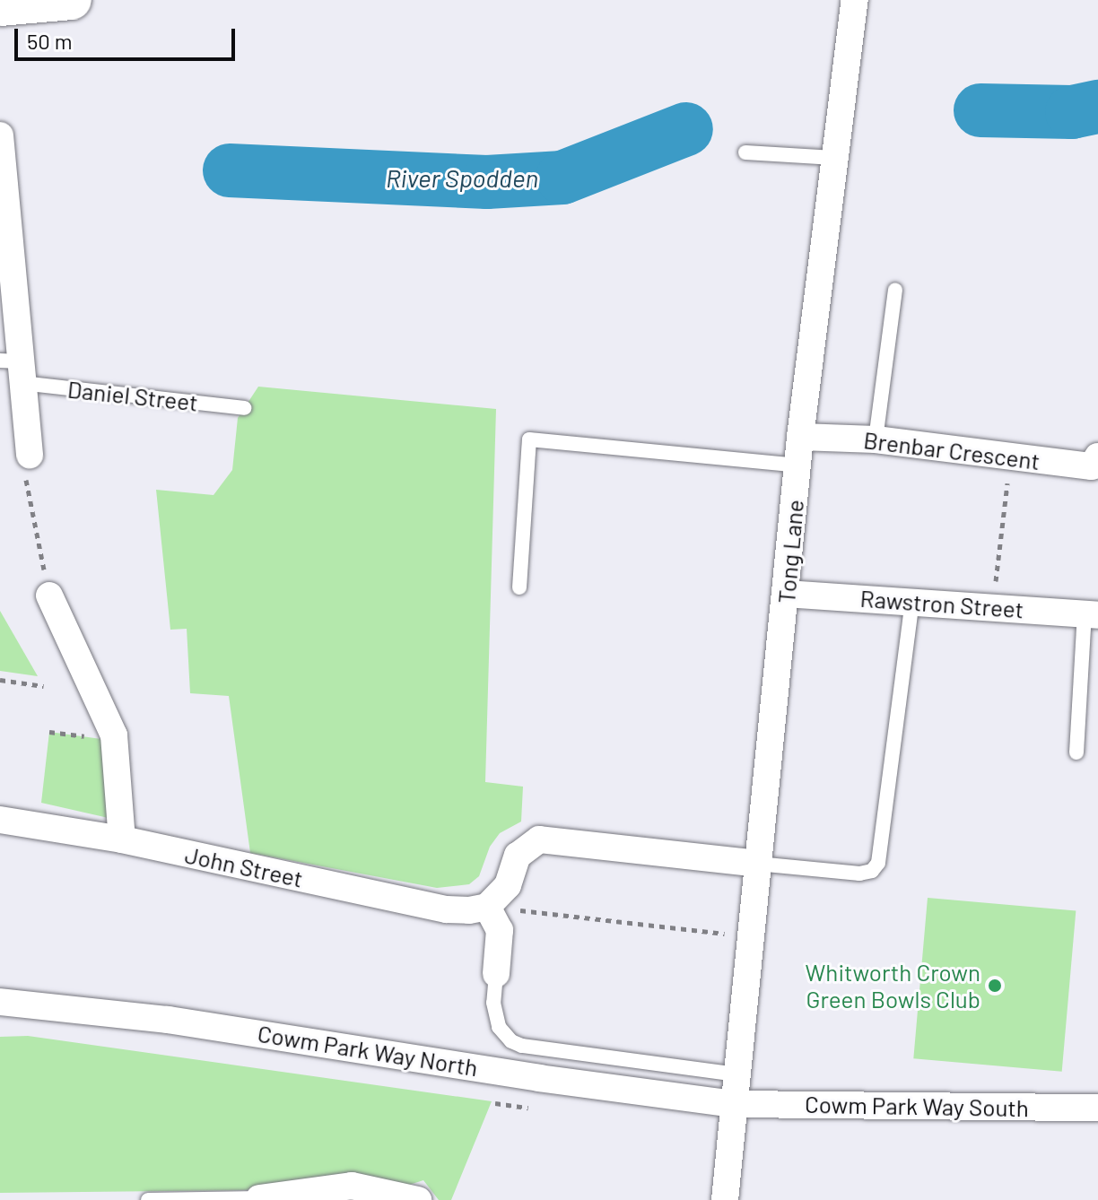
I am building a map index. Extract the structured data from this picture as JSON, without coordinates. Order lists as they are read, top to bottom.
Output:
{
  "streets": {
    "street": [
      "Brenbar Crescent",
      "Tong Lane",
      "Rawstron Street",
      "John Street",
      "Cowm Park Way North",
      "Cowm Park Way South"
    ],
    "lane": ["Daniel Street"]
  },
  "crossings": [
    ["Brenbar Crescent", "Tong Lane"],
    ["Tong Lane", "Rawstron Street"],
    ["Tong Lane", "Cowm Park Way North"],
    ["Tong Lane", "Cowm Park Way South"],
    ["Cowm Park Way North", "Cowm Park Way South"]
  ],
  "water": ["River Spodden"],
  "places": ["Whitworth Crown Green Bowls Club"],
  "scale_bar": "50 m"
}
